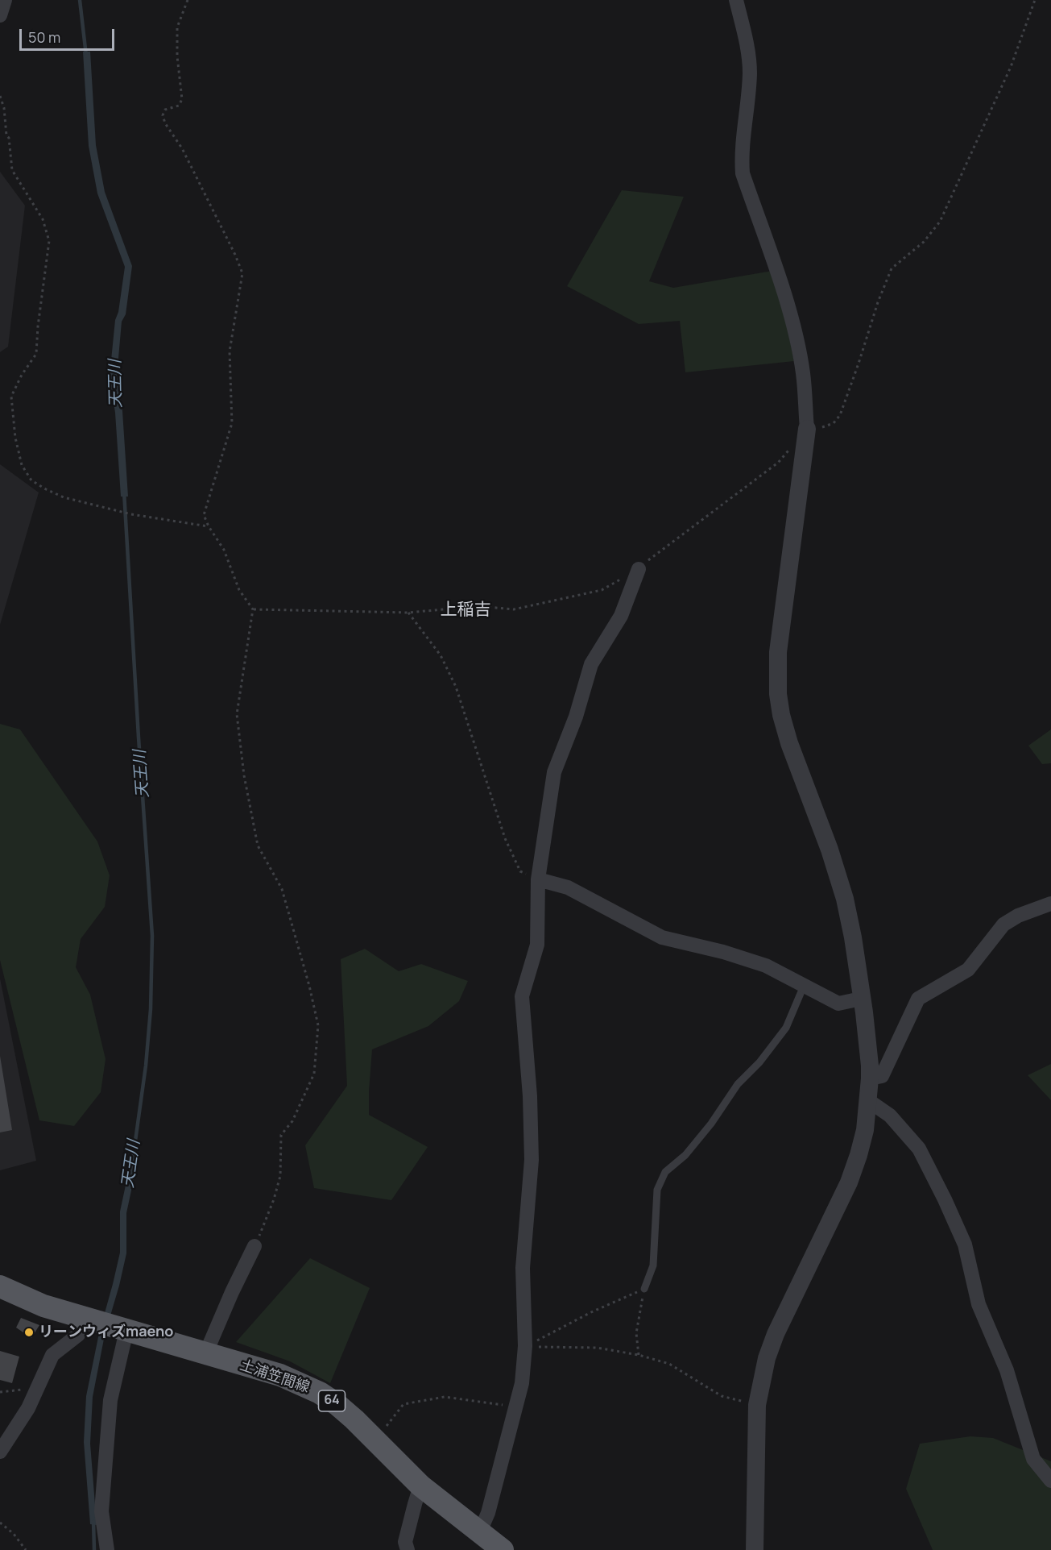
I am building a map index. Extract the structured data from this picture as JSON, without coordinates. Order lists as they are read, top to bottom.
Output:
{
  "streets": {
    "main road": ["土浦笠間線", "64"]
  },
  "districts": ["上稲吉"],
  "water": ["天王川"],
  "places": ["リーンウィズmaeno"],
  "scale_bar": "50 m"
}
